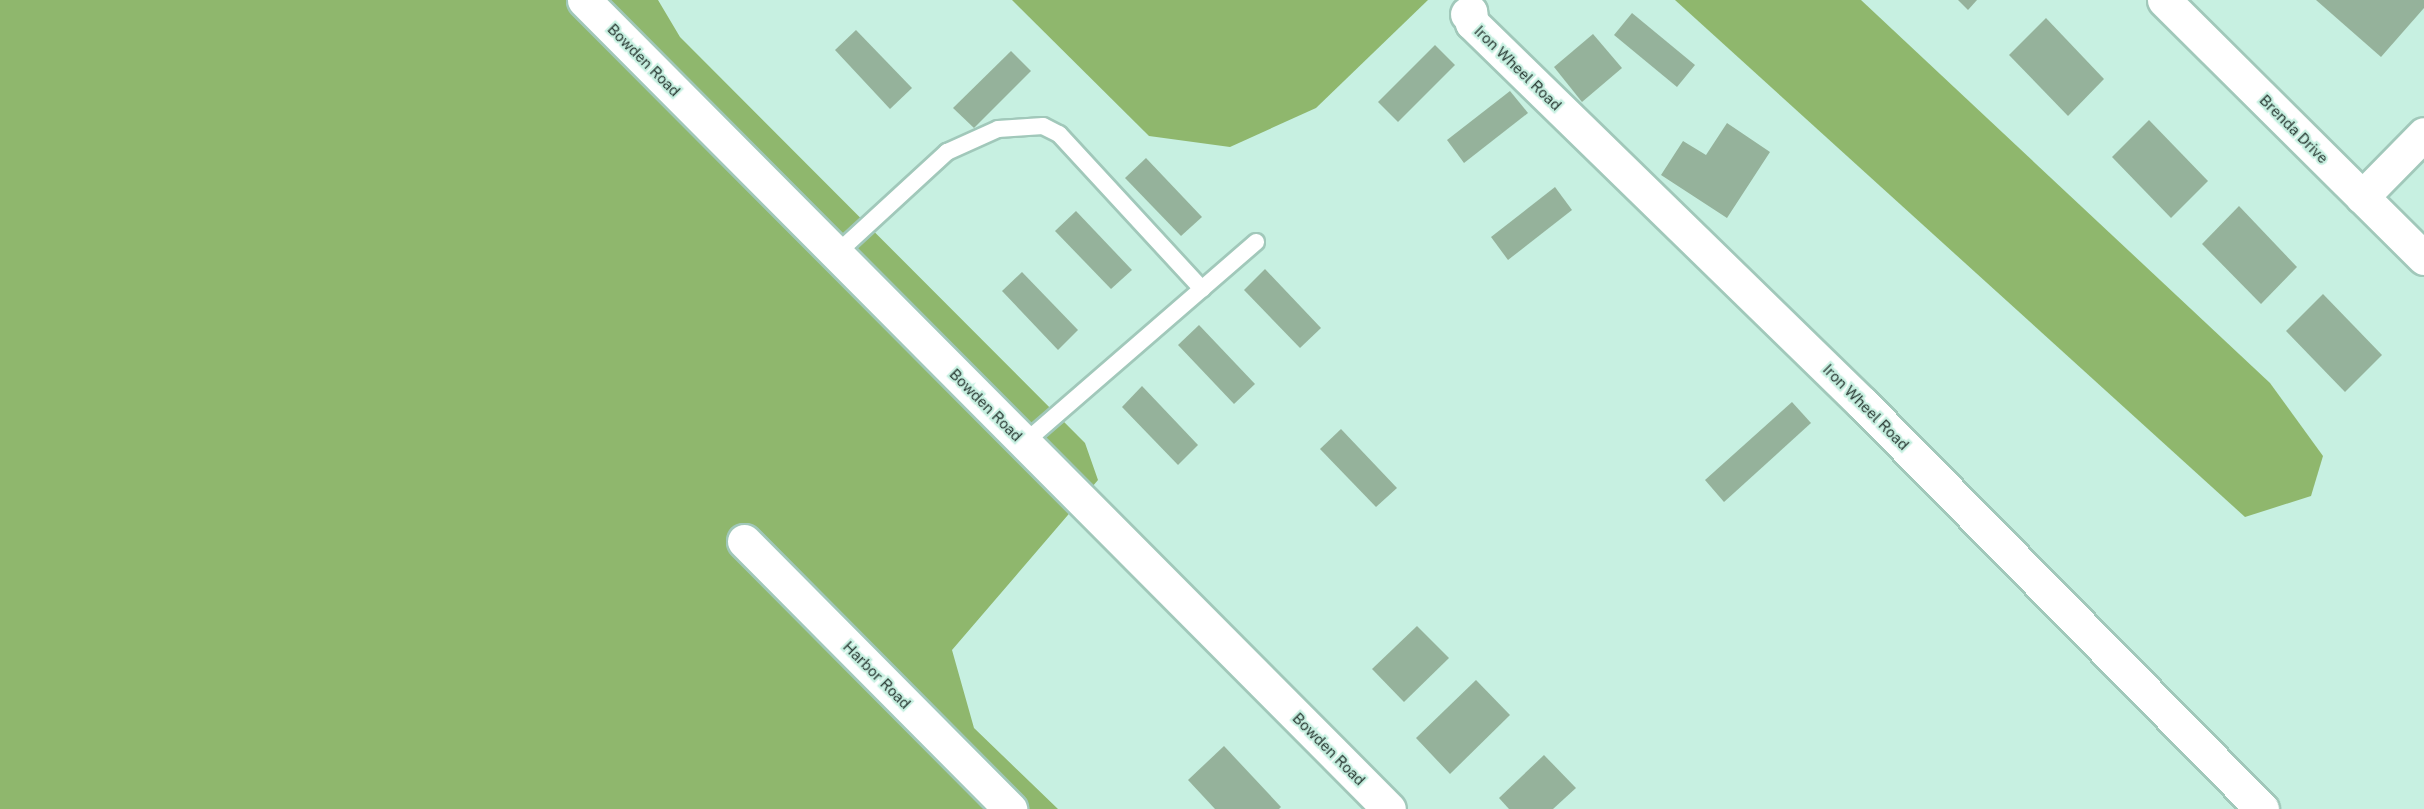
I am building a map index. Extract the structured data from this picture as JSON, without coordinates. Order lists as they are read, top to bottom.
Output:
{
  "streets": {
    "street": [
      "Bowden Road",
      "Iron Wheel Road",
      "Brenda Drive",
      "Harbor Road"
    ]
  }
}
